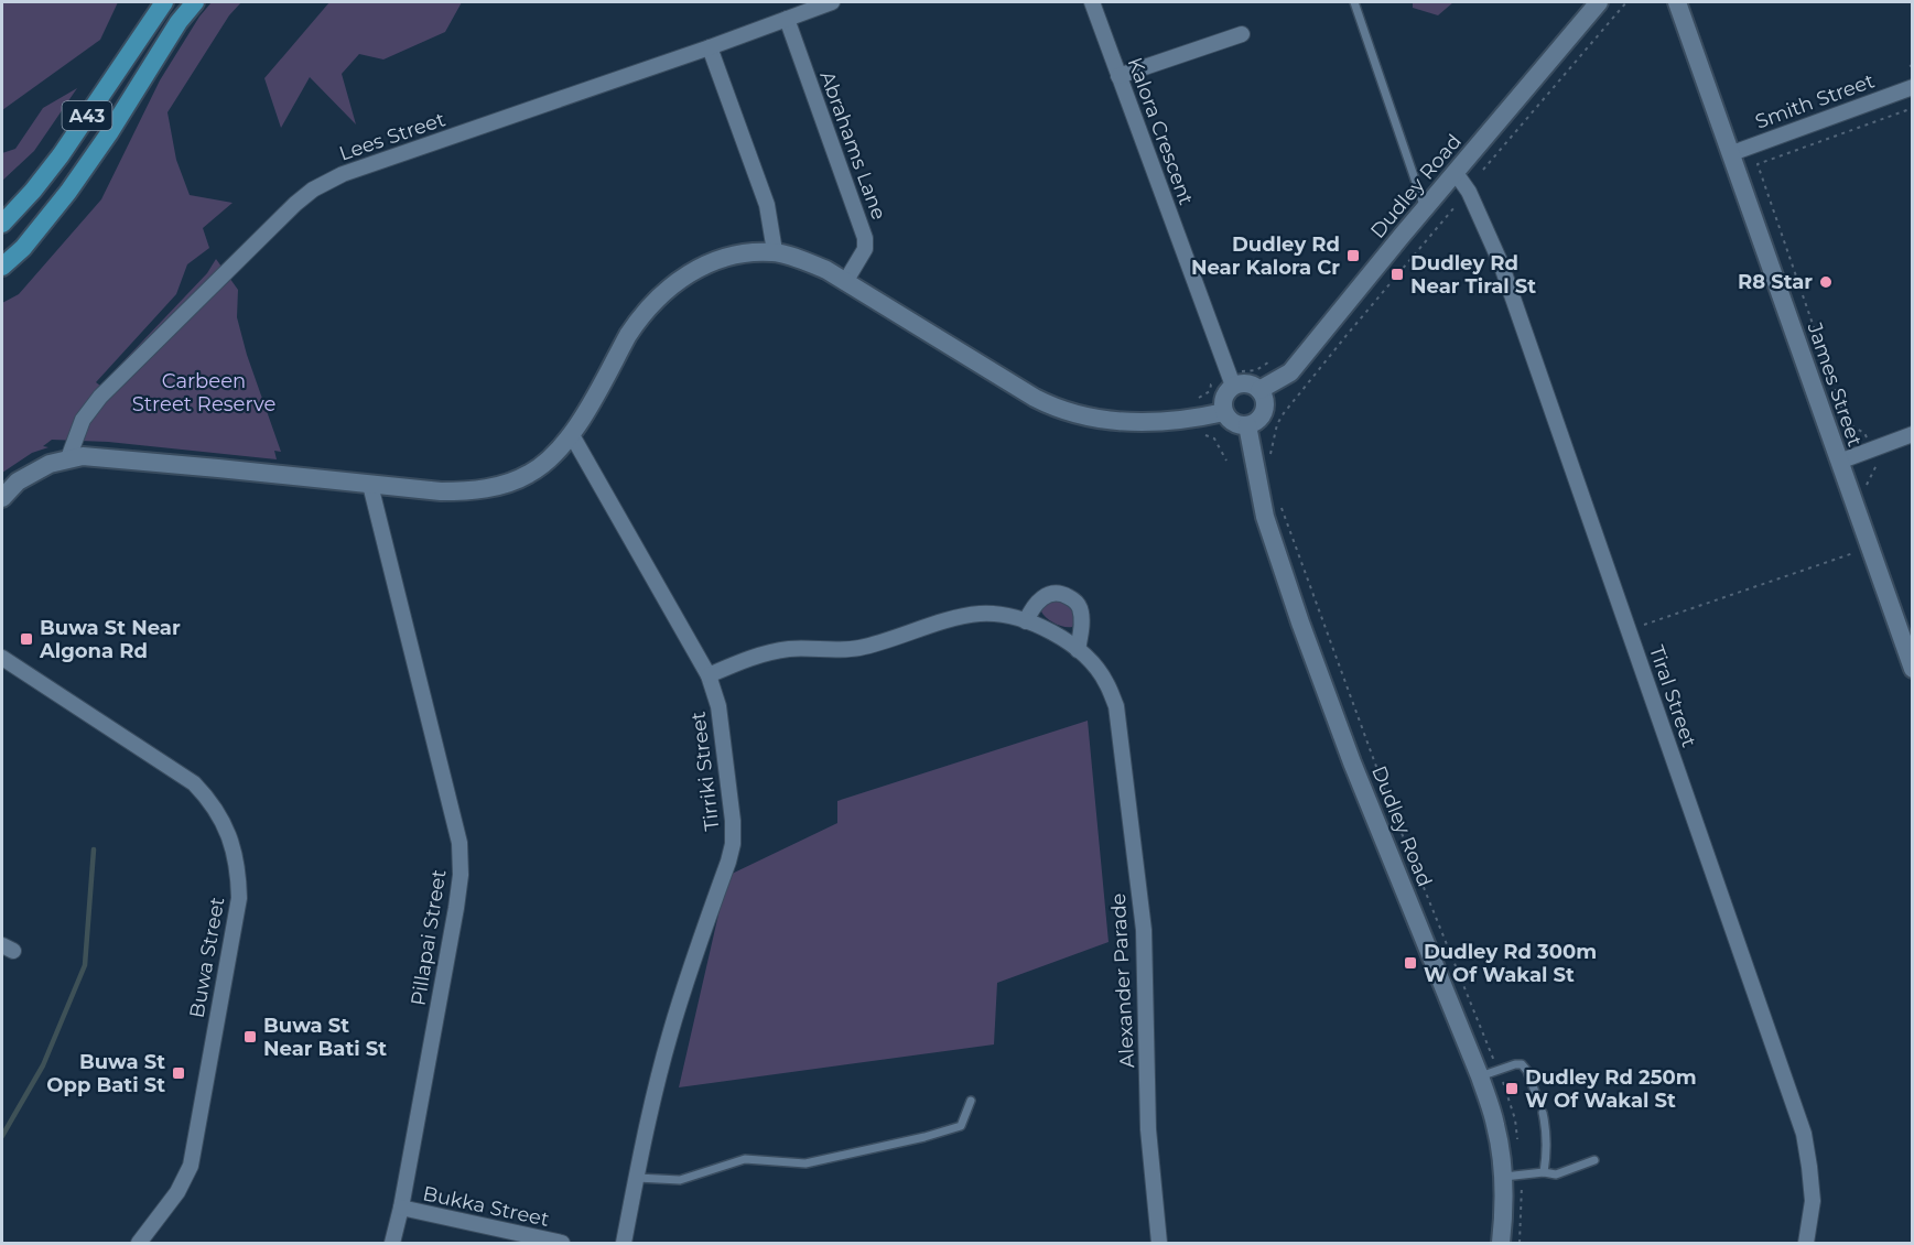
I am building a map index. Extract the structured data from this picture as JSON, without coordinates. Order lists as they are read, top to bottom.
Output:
{
  "streets": {
    "highway": ["A43"],
    "street": [
      "Smith Street",
      "Kalora Crescent",
      "Lees Street",
      "Abrahams Lane",
      "Dudley Road",
      "James Street",
      "Tiral Street",
      "Tirriki Street",
      "Pillapai Street",
      "Buwa Street",
      "Alexander Parade",
      "Bukka Street"
    ]
  },
  "crossings": [
    ["Smith Street", "James Street"],
    ["Kalora Crescent", "Dudley Road"],
    ["Lees Street", "Abrahams Lane"],
    ["Dudley Road", "Tiral Street"],
    ["Tirriki Street", "Alexander Parade"],
    ["Pillapai Street", "Bukka Street"]
  ],
  "parks": ["Carbeen Street Reserve"],
  "places": {
    "transit": [
      "Dudley Rd Near Kalora Cr",
      "Dudley Rd Near Tiral St",
      "Buwa St Near Algona Rd",
      "Dudley Rd 300m W Of Wakal St",
      "Buwa St Near Bati St",
      "Buwa St Opp Bati St",
      "Dudley Rd 250m W Of Wakal St"
    ],
    "other": ["R8 Star"]
  }
}
